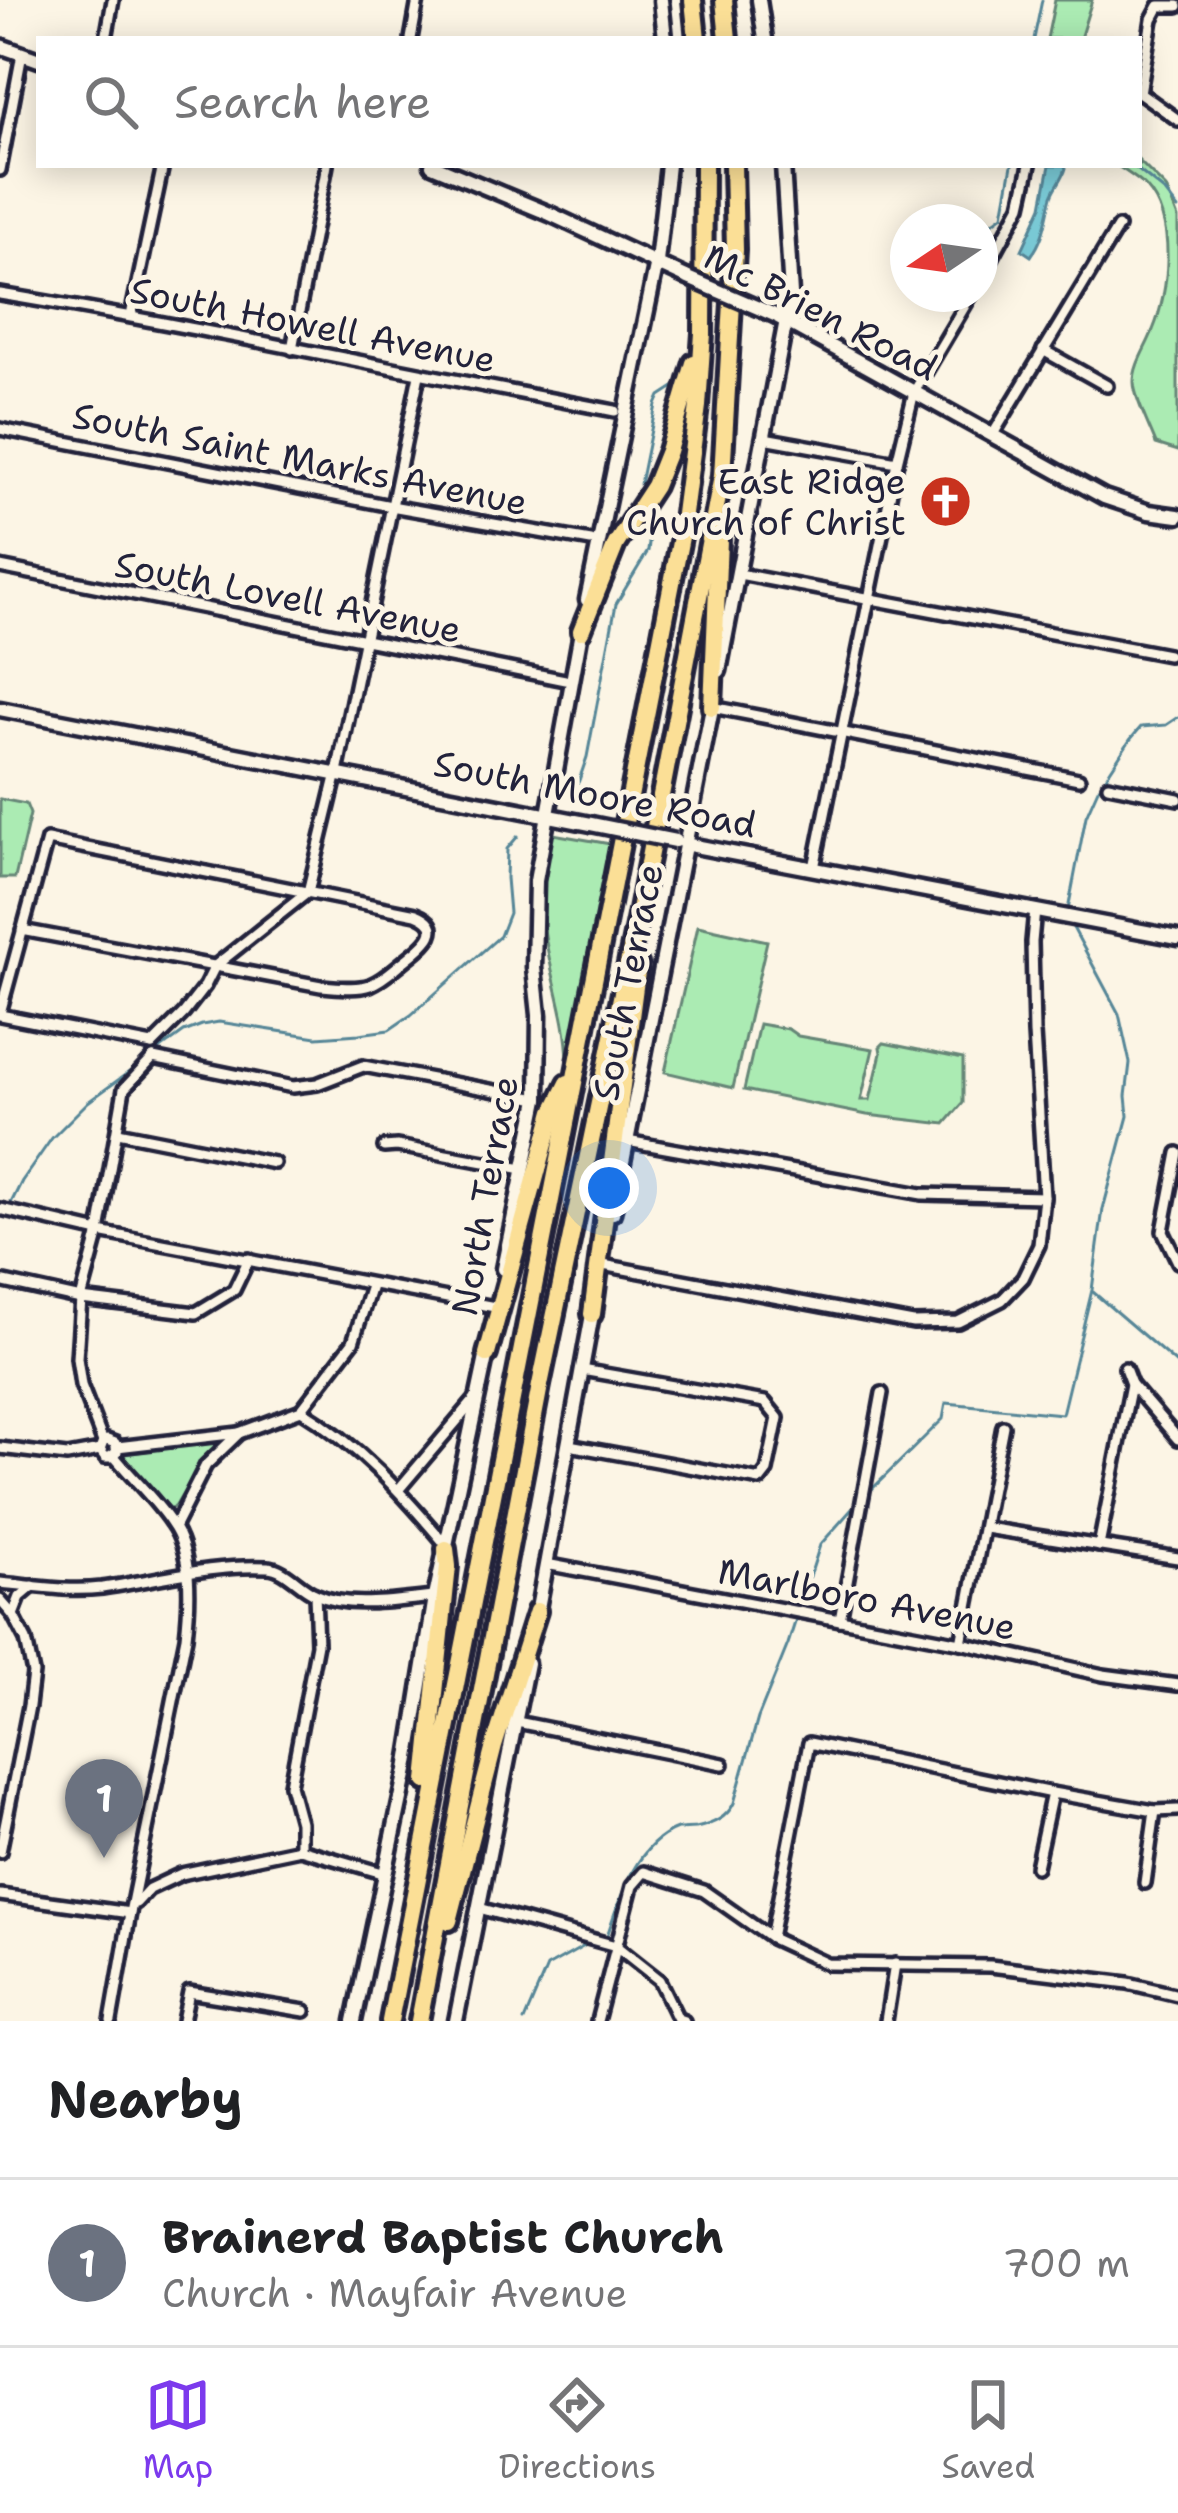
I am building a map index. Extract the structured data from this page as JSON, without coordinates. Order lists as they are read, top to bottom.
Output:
{
  "streets": {
    "street": [
      "Mc Brien Road",
      "South Howell Avenue",
      "South Saint Marks Avenue",
      "South Lovell Avenue",
      "South Moore Road",
      "South Terrace",
      "North Terrace",
      "Marlboro Avenue"
    ]
  },
  "crossings": [
    ["Mc Brien Road", "South Terrace"],
    ["Mc Brien Road", "North Terrace"],
    ["South Moore Road", "South Terrace"],
    ["South Moore Road", "North Terrace"],
    ["South Terrace", "Marlboro Avenue"]
  ],
  "places": {
    "church": ["East Ridge Church of Christ"]
  },
  "north": "left",
  "page": {
    "search": "Search here",
    "pins": "1",
    "heading": "Nearby",
    "list": [
      {
        "mark": "1",
        "name": "Brainerd Baptist Church",
        "note": "Church · Mayfair Avenue",
        "value": "700 m"
      }
    ],
    "nav": ["Map", "Directions", "Saved"]
  }
}
